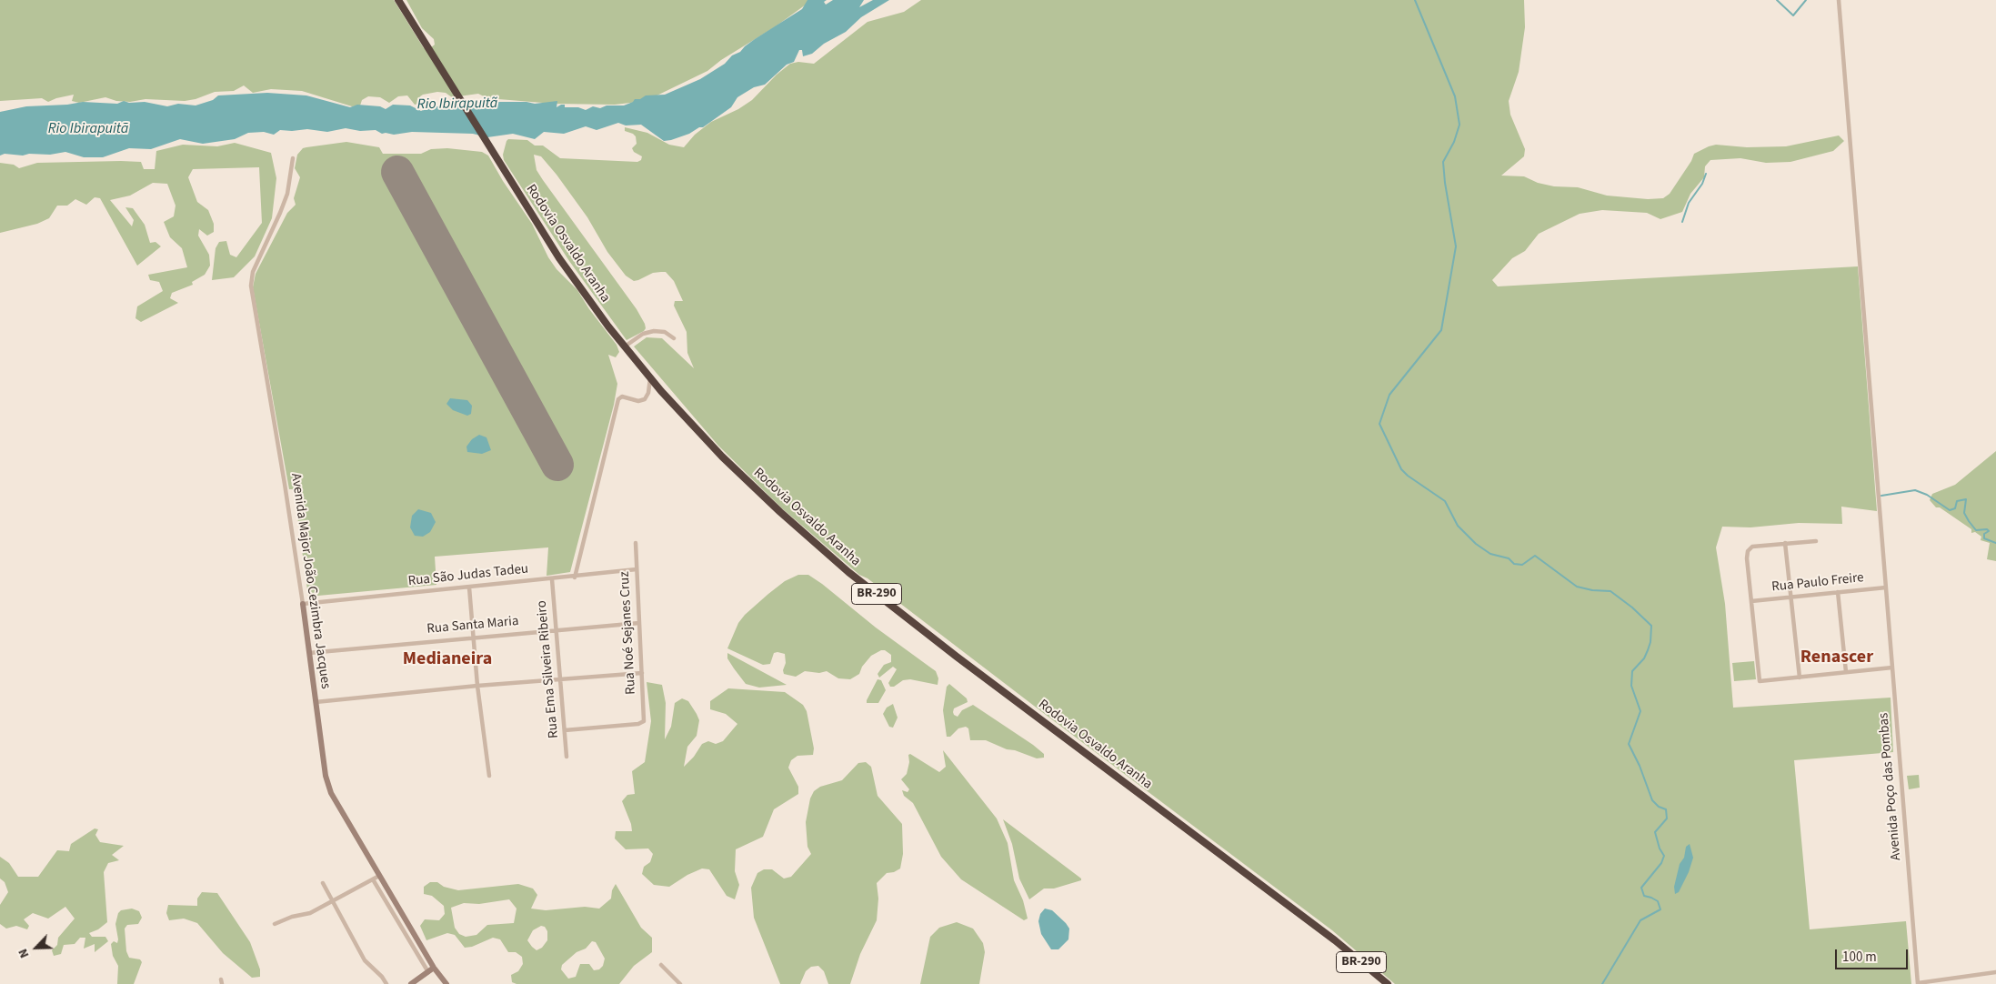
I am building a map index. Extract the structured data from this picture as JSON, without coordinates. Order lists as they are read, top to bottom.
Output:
{
  "streets": {
    "highway": ["Rodovia Osvaldo Aranha", "BR-290"],
    "street": [
      "Rua São Judas Tadeu",
      "Avenida Major João Cezimbra Jacques",
      "Rua Paulo Freire",
      "Rua Santa Maria",
      "Rua Noé Sejanes Cruz",
      "Rua Ema Silveira Ribeiro",
      "Avenida Poço das Pombas"
    ]
  },
  "crossings": [
    ["Rua São Judas Tadeu", "Avenida Major João Cezimbra Jacques"],
    ["Rua São Judas Tadeu", "Rua Noé Sejanes Cruz"],
    ["Rua São Judas Tadeu", "Rua Ema Silveira Ribeiro"],
    ["Avenida Major João Cezimbra Jacques", "Rua Santa Maria"],
    ["Rua Paulo Freire", "Avenida Poço das Pombas"],
    ["Rua Santa Maria", "Rua Noé Sejanes Cruz"],
    ["Rua Santa Maria", "Rua Ema Silveira Ribeiro"],
    ["Rua Noé Sejanes Cruz", "Rua Ema Silveira Ribeiro"]
  ],
  "districts": ["Renascer", "Medianeira"],
  "water": ["Rio Ibirapuitã"],
  "scale_bar": "100 m",
  "north": "bottom left"
}
